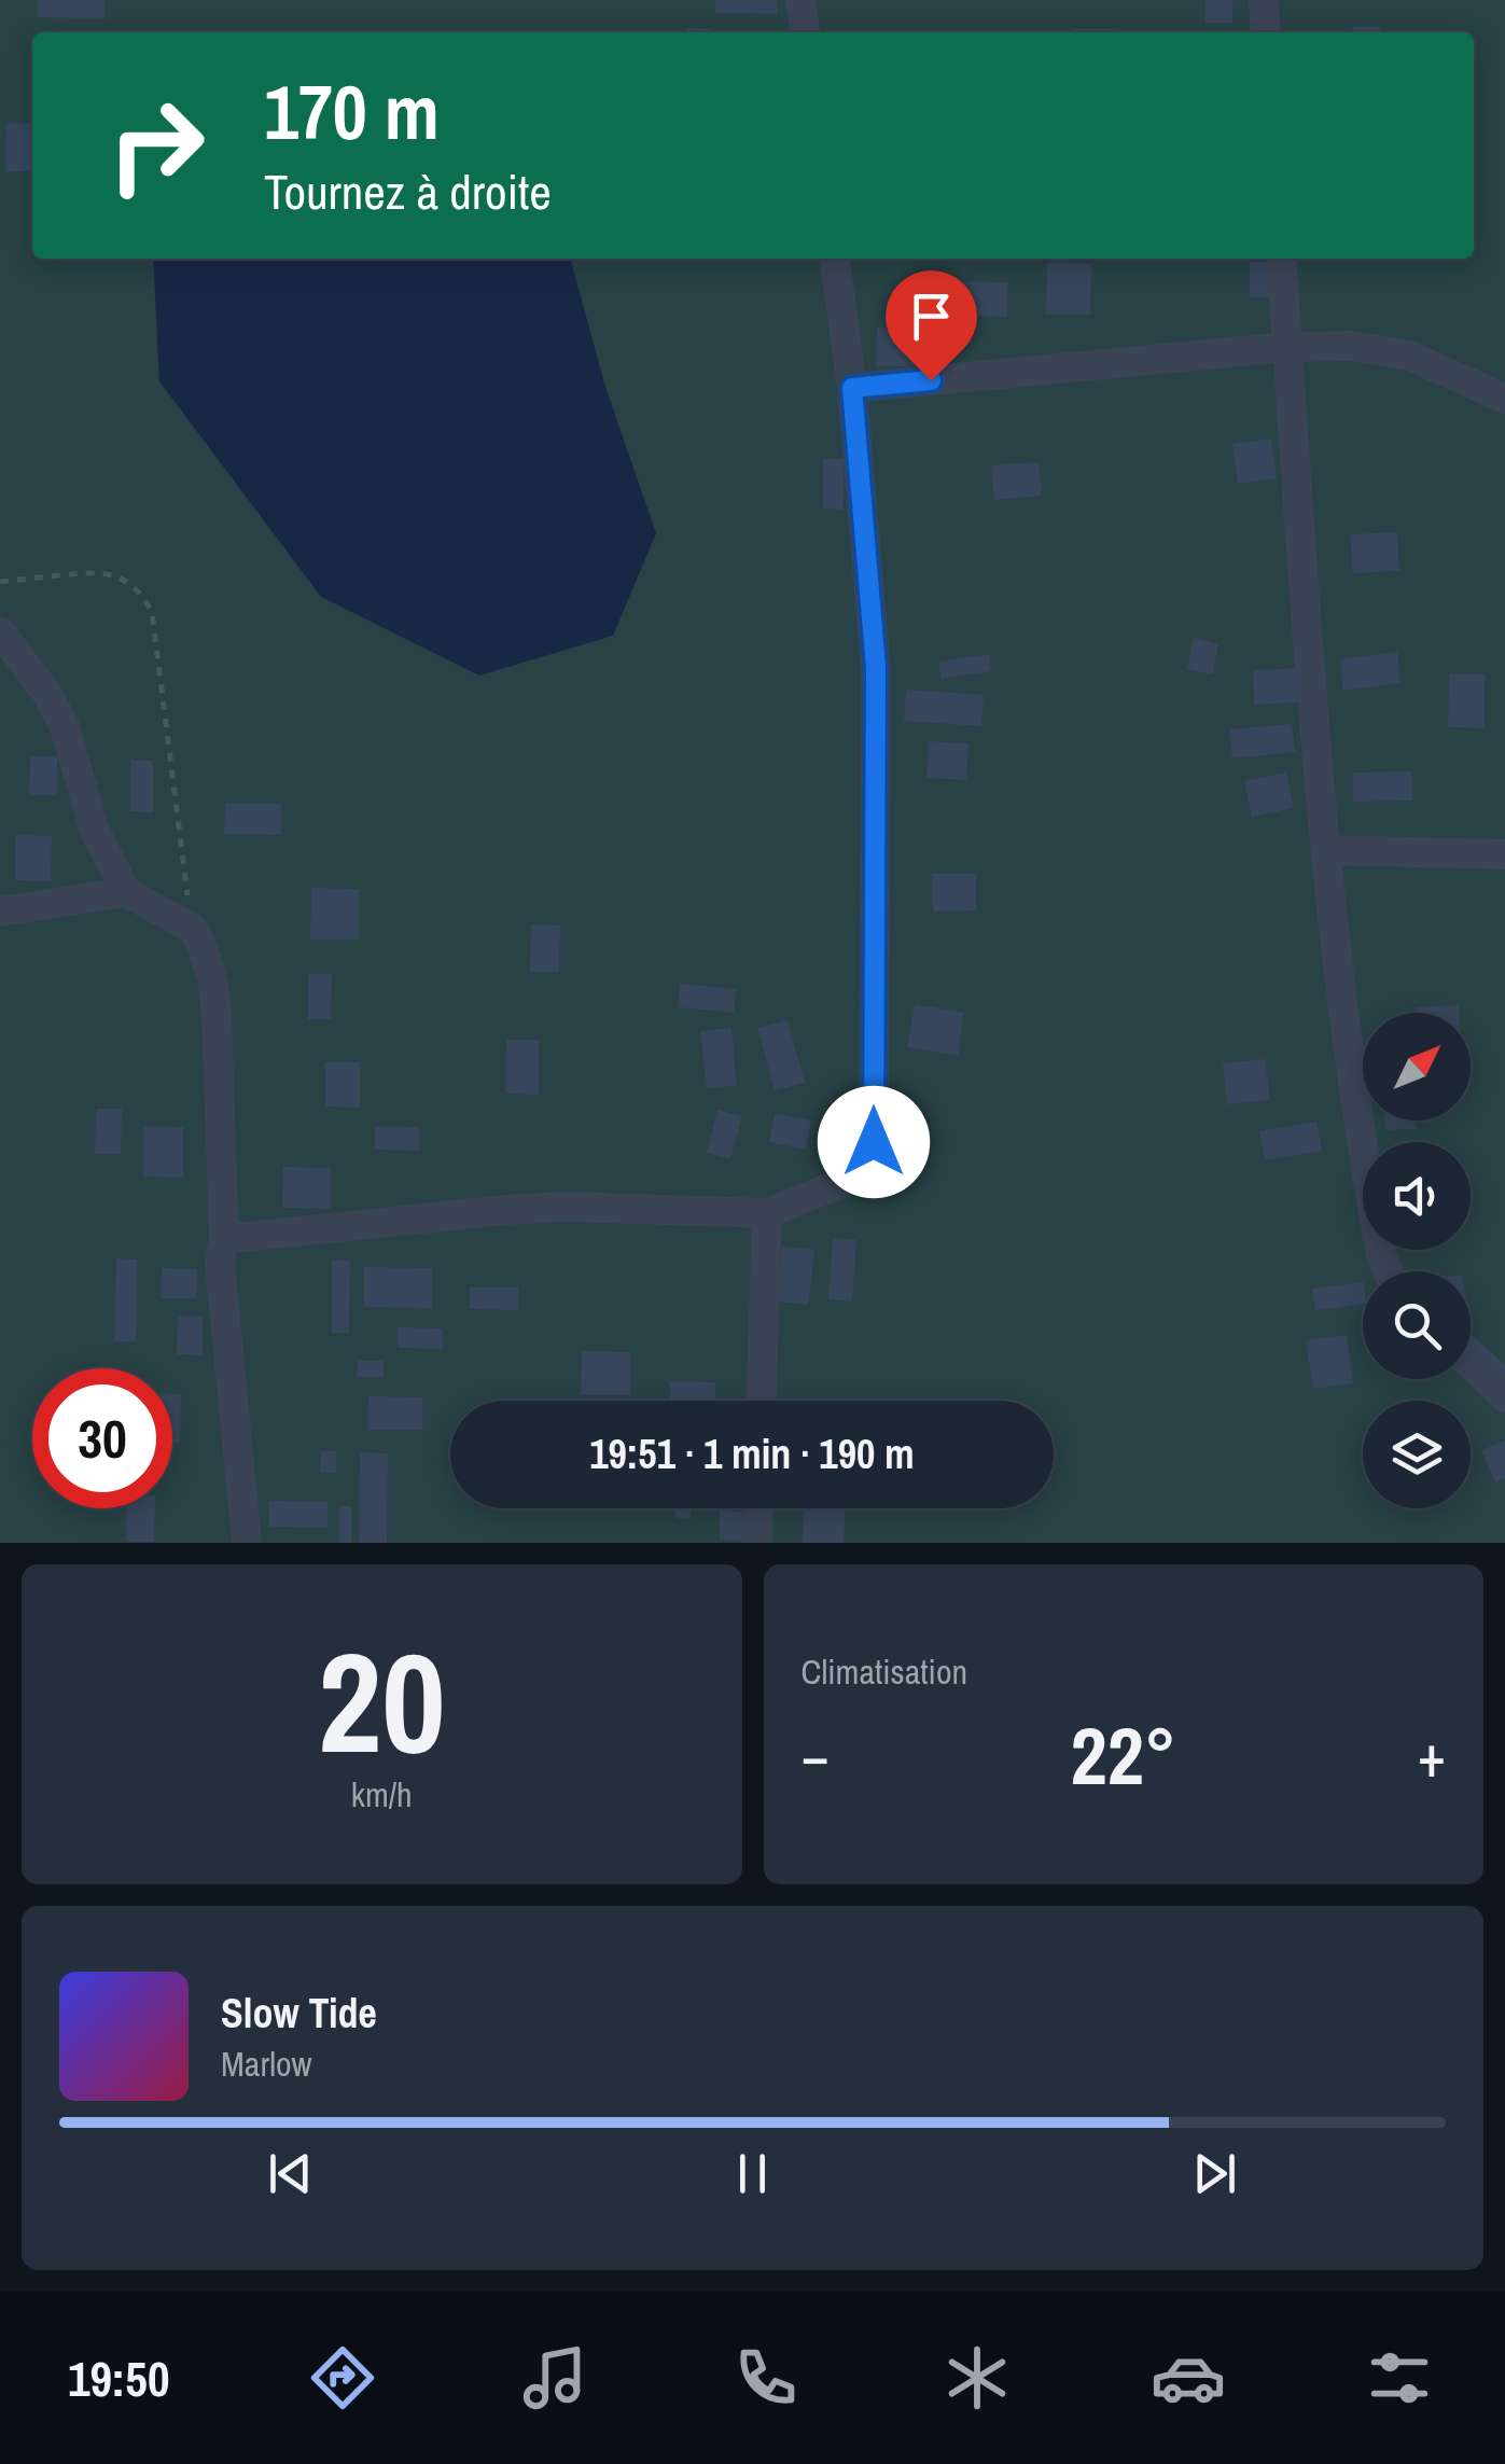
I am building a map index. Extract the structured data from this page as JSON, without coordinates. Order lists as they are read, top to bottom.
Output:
{
  "north": "top right",
  "page": {
    "turn": ["170 m", "Tournez à droite"],
    "limit": "30",
    "trip": "19:51 · 1 min · 190 m",
    "tile": [
      ["20", "km/h"],
      "Climatisation"
    ],
    "heat": ["−", "22°", "+"],
    "song": ["Slow Tide", "Marlow"],
    "tabs": "19:50"
  }
}
